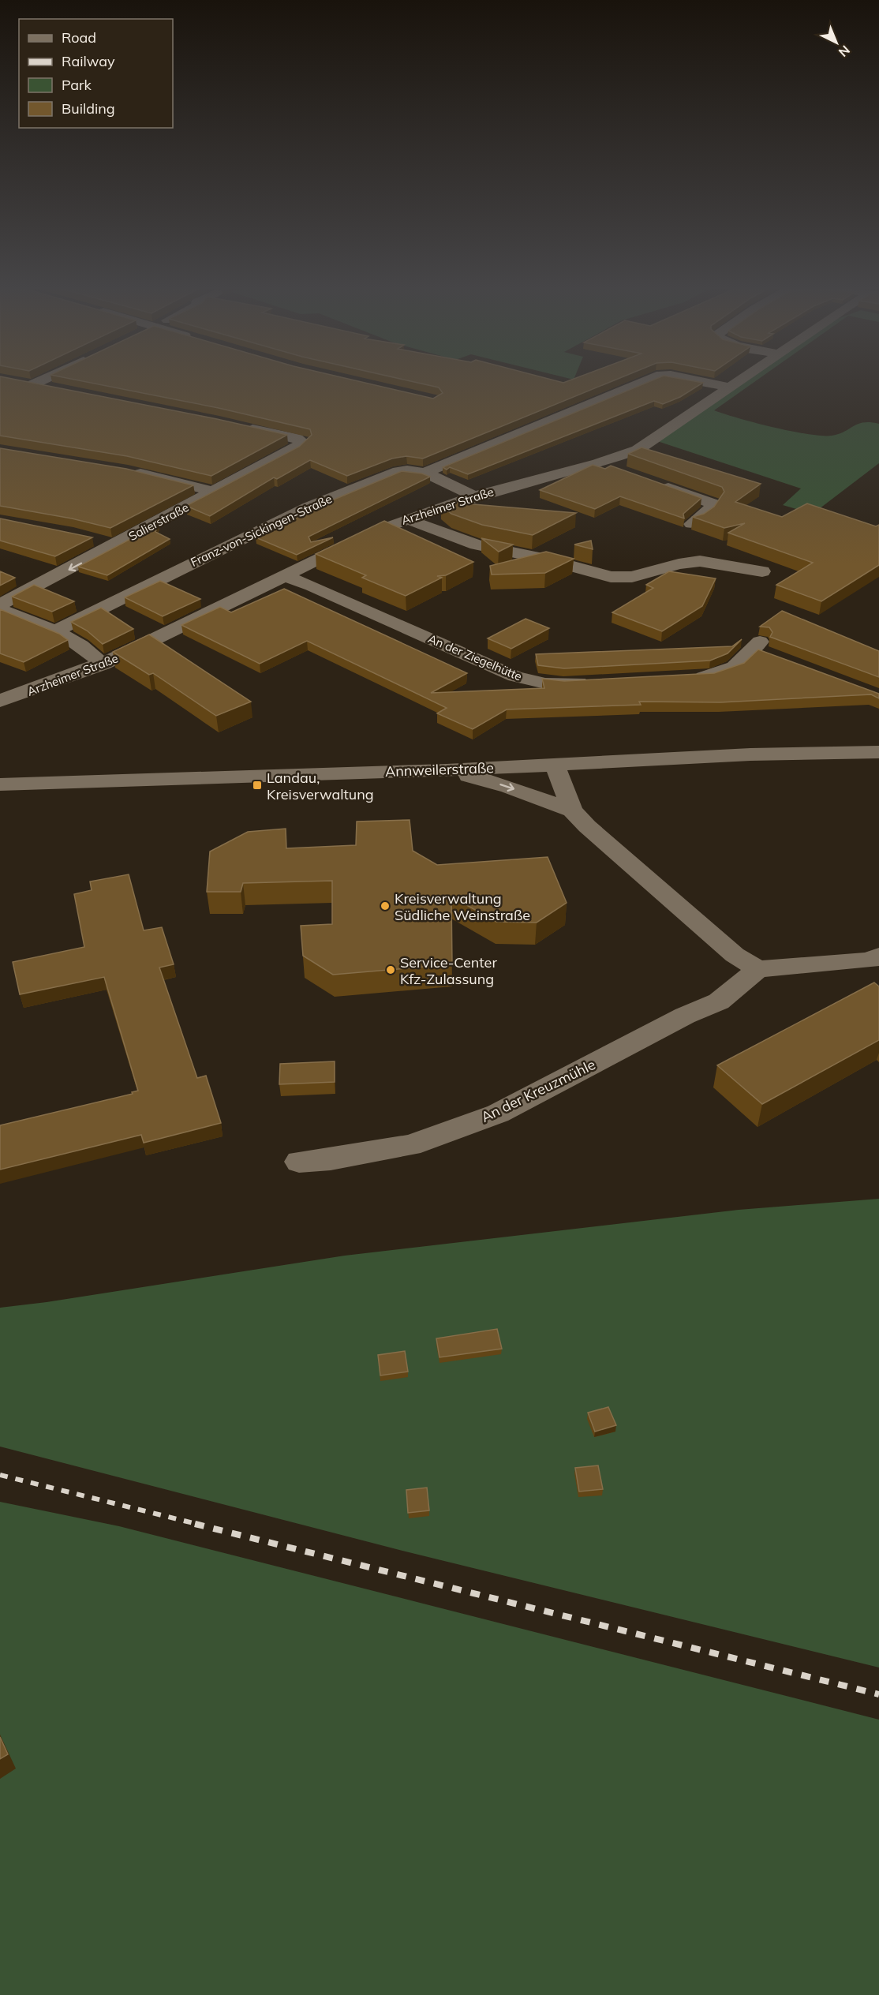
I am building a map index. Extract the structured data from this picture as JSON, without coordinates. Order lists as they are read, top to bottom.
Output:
{
  "streets": {
    "street": [
      "Arzheimer Straße",
      "Salierstraße",
      "Franz-von-Sickingen-Straße",
      "An der Ziegelhütte",
      "Annweilerstraße",
      "An der Kreuzmühle"
    ]
  },
  "crossings": [
    ["Arzheimer Straße", "Franz-von-Sickingen-Straße"],
    ["Arzheimer Straße", "An der Ziegelhütte"]
  ],
  "places": {
    "transit": ["Landau, Kreisverwaltung"],
    "other": ["Kreisverwaltung Südliche Weinstraße", "Service-Center Kfz-Zulassung"]
  },
  "legend": [
    "Road",
    "Railway",
    "Park",
    "Building"
  ],
  "north": "bottom right"
}
